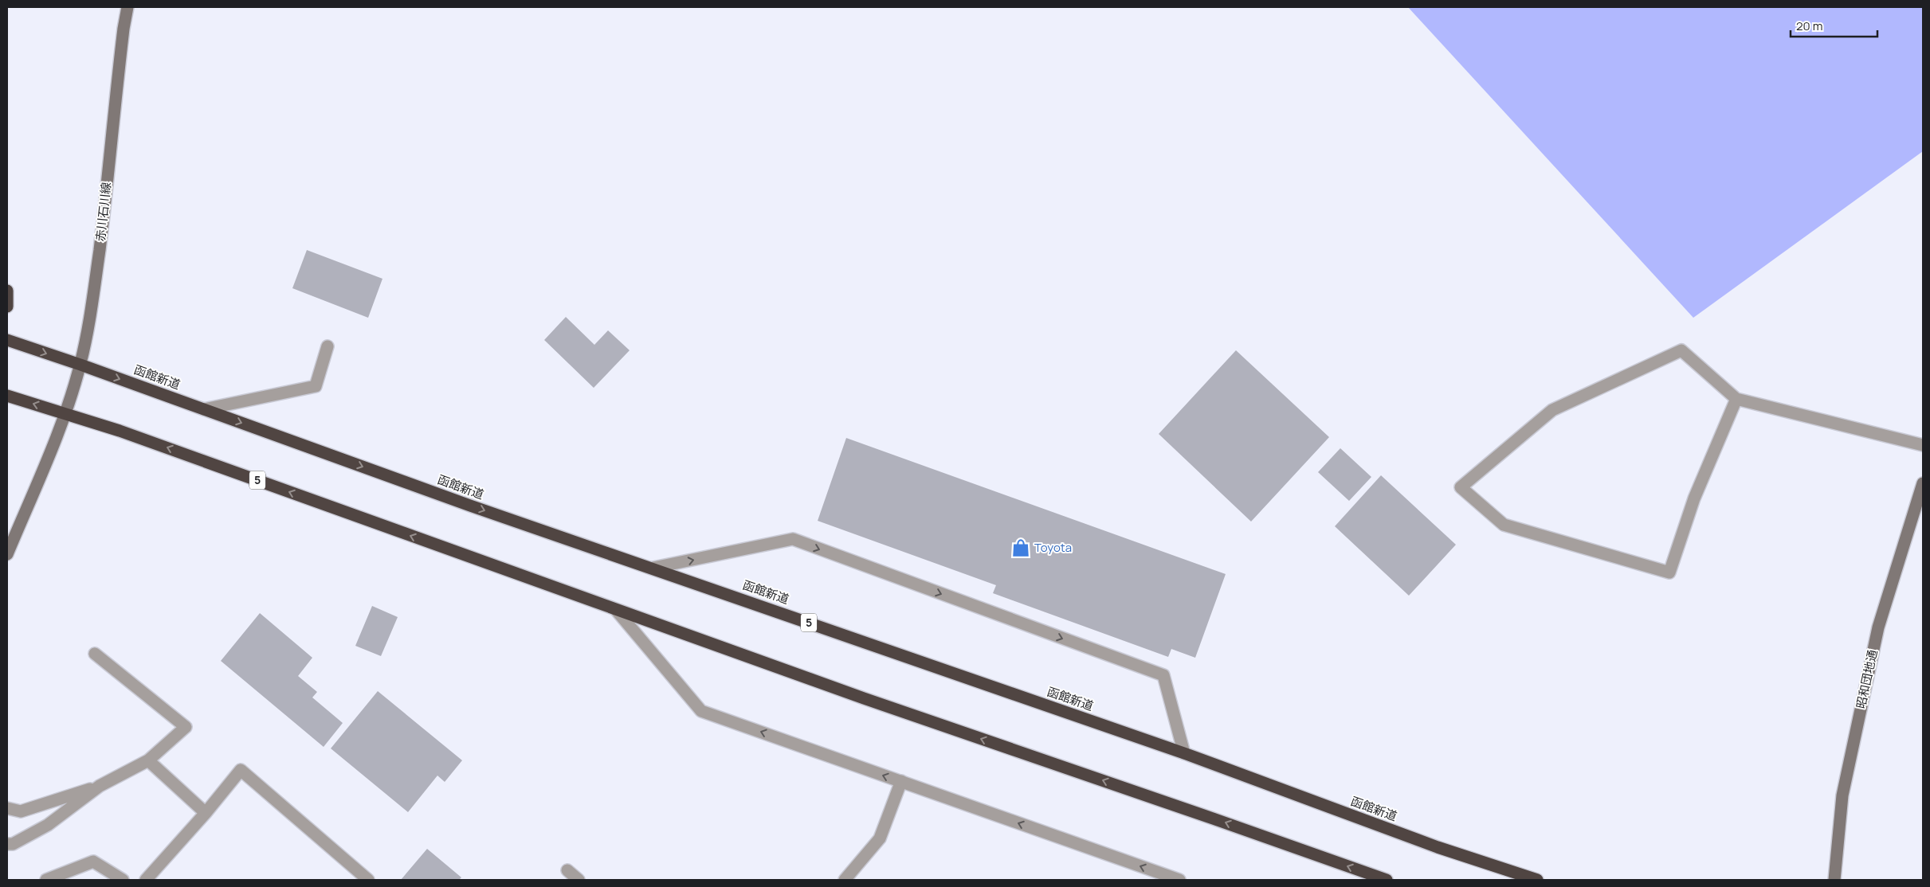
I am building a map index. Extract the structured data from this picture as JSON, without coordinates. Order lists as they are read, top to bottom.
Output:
{
  "streets": {
    "highway": ["函館新道", "5"],
    "street": ["赤川石川線", "昭和団地通"]
  },
  "crossings": [
    ["赤川石川線", "函館新道"],
    ["赤川石川線", "5"]
  ],
  "places": {
    "shop": ["Toyota"]
  },
  "scale_bar": "20 m"
}
